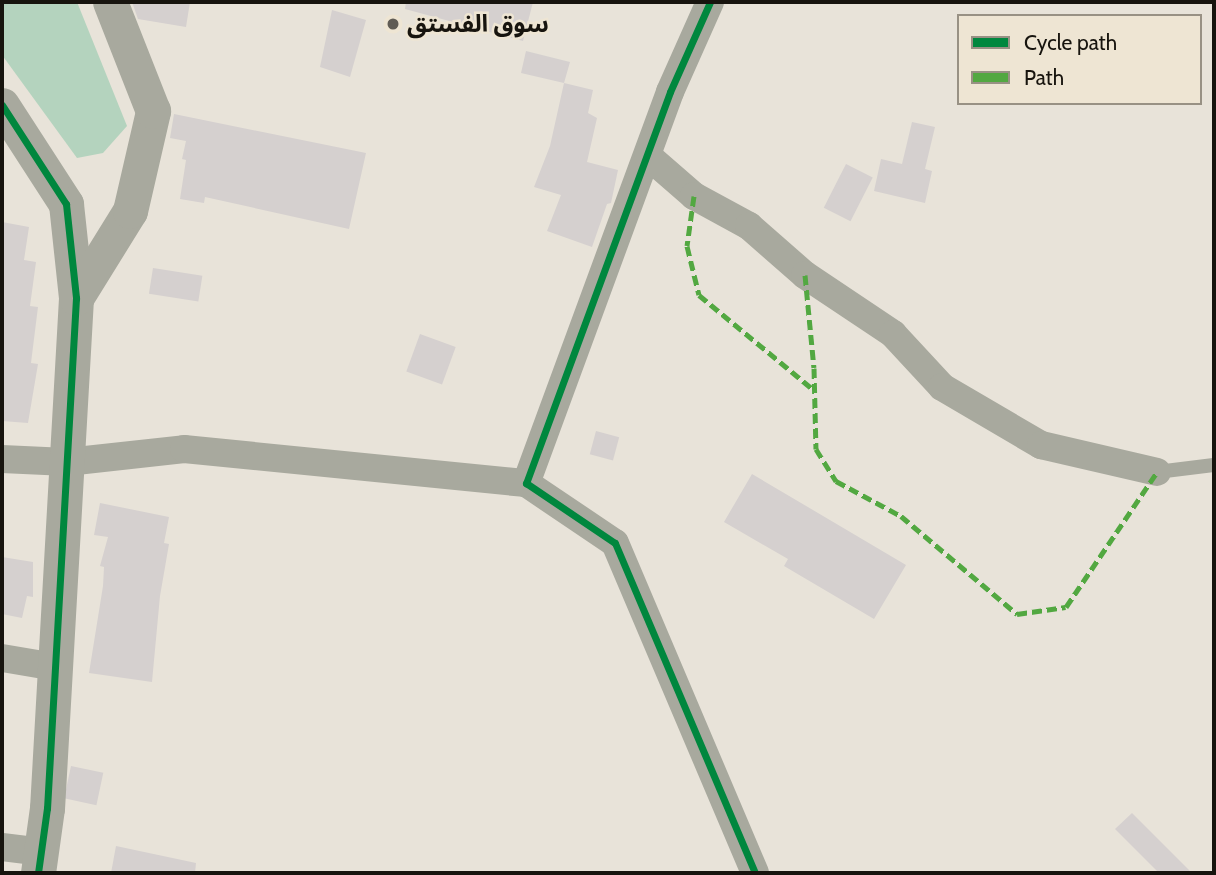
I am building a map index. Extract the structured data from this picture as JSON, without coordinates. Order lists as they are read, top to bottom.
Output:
{
  "places": ["سوق الفستق"],
  "legend": ["Cycle path", "Path"]
}
